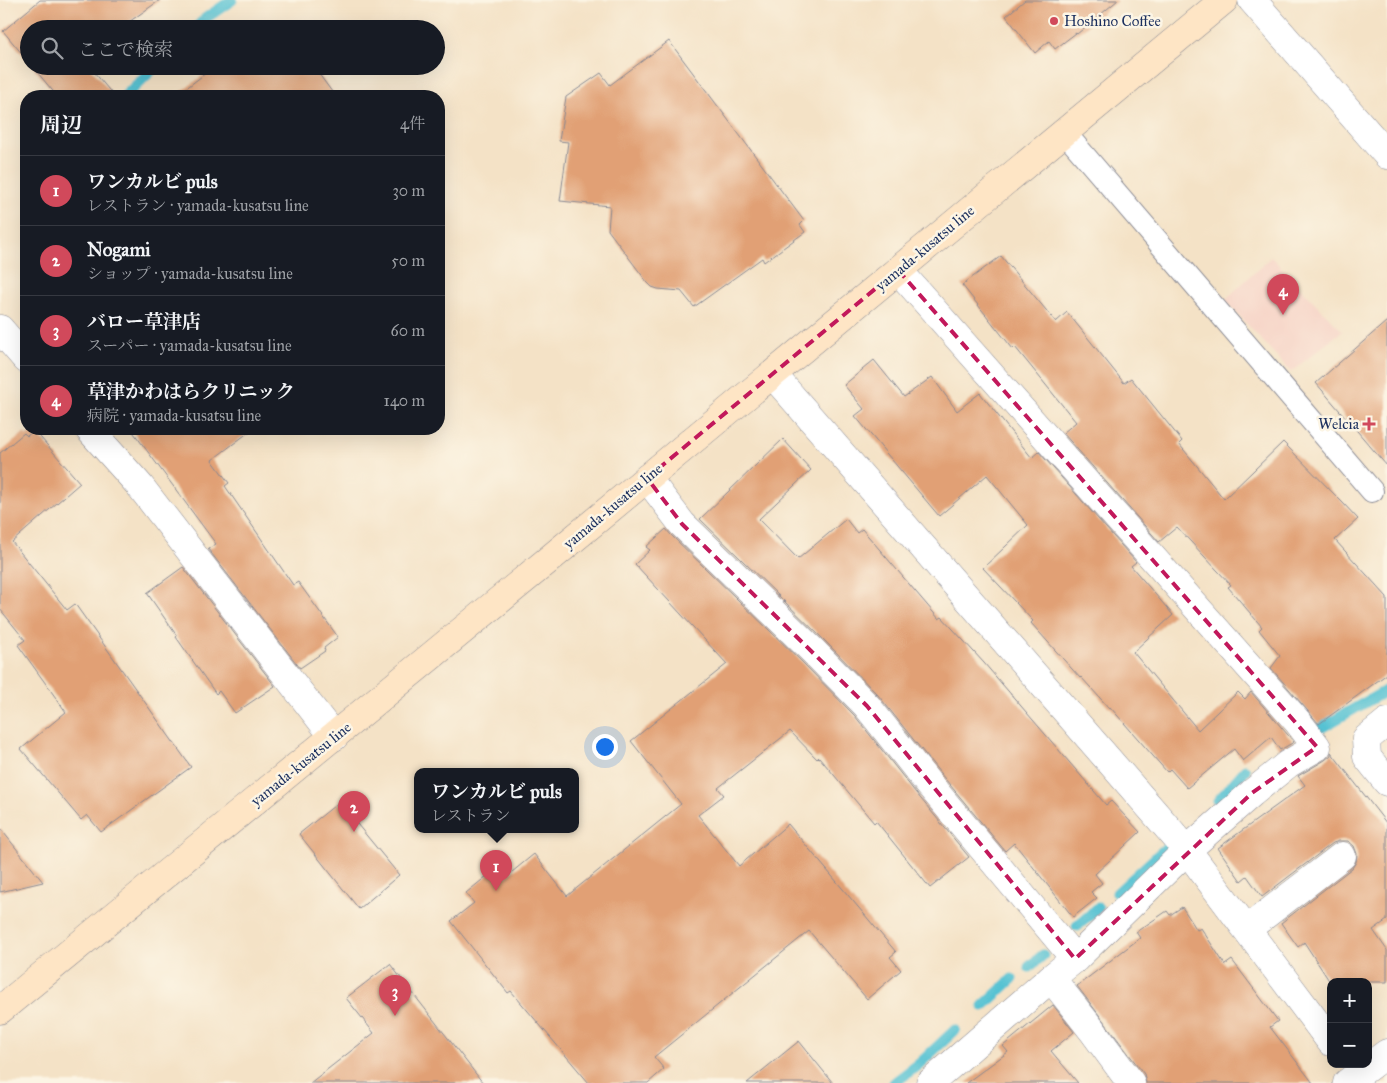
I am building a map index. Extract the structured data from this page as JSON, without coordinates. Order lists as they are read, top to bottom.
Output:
{
  "streets": {
    "main road": ["yamada-kusatsu line"]
  },
  "places": {
    "other": ["Hoshino Coffee"],
    "health": ["Welcia"]
  },
  "page": {
    "search": "ここで検索",
    "heading": ["周辺", "4件"],
    "list": [
      {
        "mark": "1",
        "name": "ワンカルビ puls",
        "note": "レストラン · yamada-kusatsu line",
        "value": "30 m"
      },
      {
        "mark": "2",
        "name": "Nogami",
        "note": "ショップ · yamada-kusatsu line",
        "value": "50 m"
      },
      {
        "mark": "3",
        "name": "バロー草津店",
        "note": "スーパー · yamada-kusatsu line",
        "value": "60 m"
      },
      {
        "mark": "4",
        "name": "草津かわはらクリニック",
        "note": "病院 · yamada-kusatsu line",
        "value": "140 m"
      }
    ],
    "pins": [
      "4",
      "2",
      "1",
      "3"
    ],
    "popup": ["ワンカルビ puls", "レストラン"],
    "map_buttons": ["+", "−"]
  }
}
